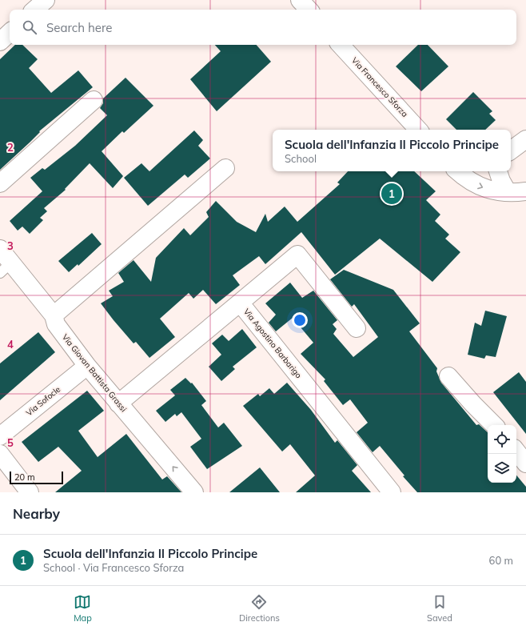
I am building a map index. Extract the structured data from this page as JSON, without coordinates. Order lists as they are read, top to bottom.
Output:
{
  "streets": {
    "street": [
      "Via Francesco Sforza",
      "Via Agostino Barbarigo",
      "Via Giovan Battista Grassi",
      "Via Sofocle"
    ]
  },
  "crossings": [
    ["Via Agostino Barbarigo", "Via Giovan Battista Grassi"],
    ["Via Giovan Battista Grassi", "Via Sofocle"]
  ],
  "one_way": ["Via Giovan Battista Grassi"],
  "scale_bar": "20 m",
  "page": {
    "search": "Search here",
    "popup": ["Scuola dell'Infanzia Il Piccolo Principe", "School"],
    "pins": "1",
    "scale": "20 m",
    "heading": "Nearby",
    "list": [
      {
        "mark": "1",
        "name": "Scuola dell'Infanzia Il Piccolo Principe",
        "note": "School · Via Francesco Sforza",
        "value": "60 m"
      }
    ],
    "nav": ["Map", "Directions", "Saved"]
  },
  "grid": {
    "rows": [
      "2",
      "3",
      "4",
      "5"
    ]
  }
}
